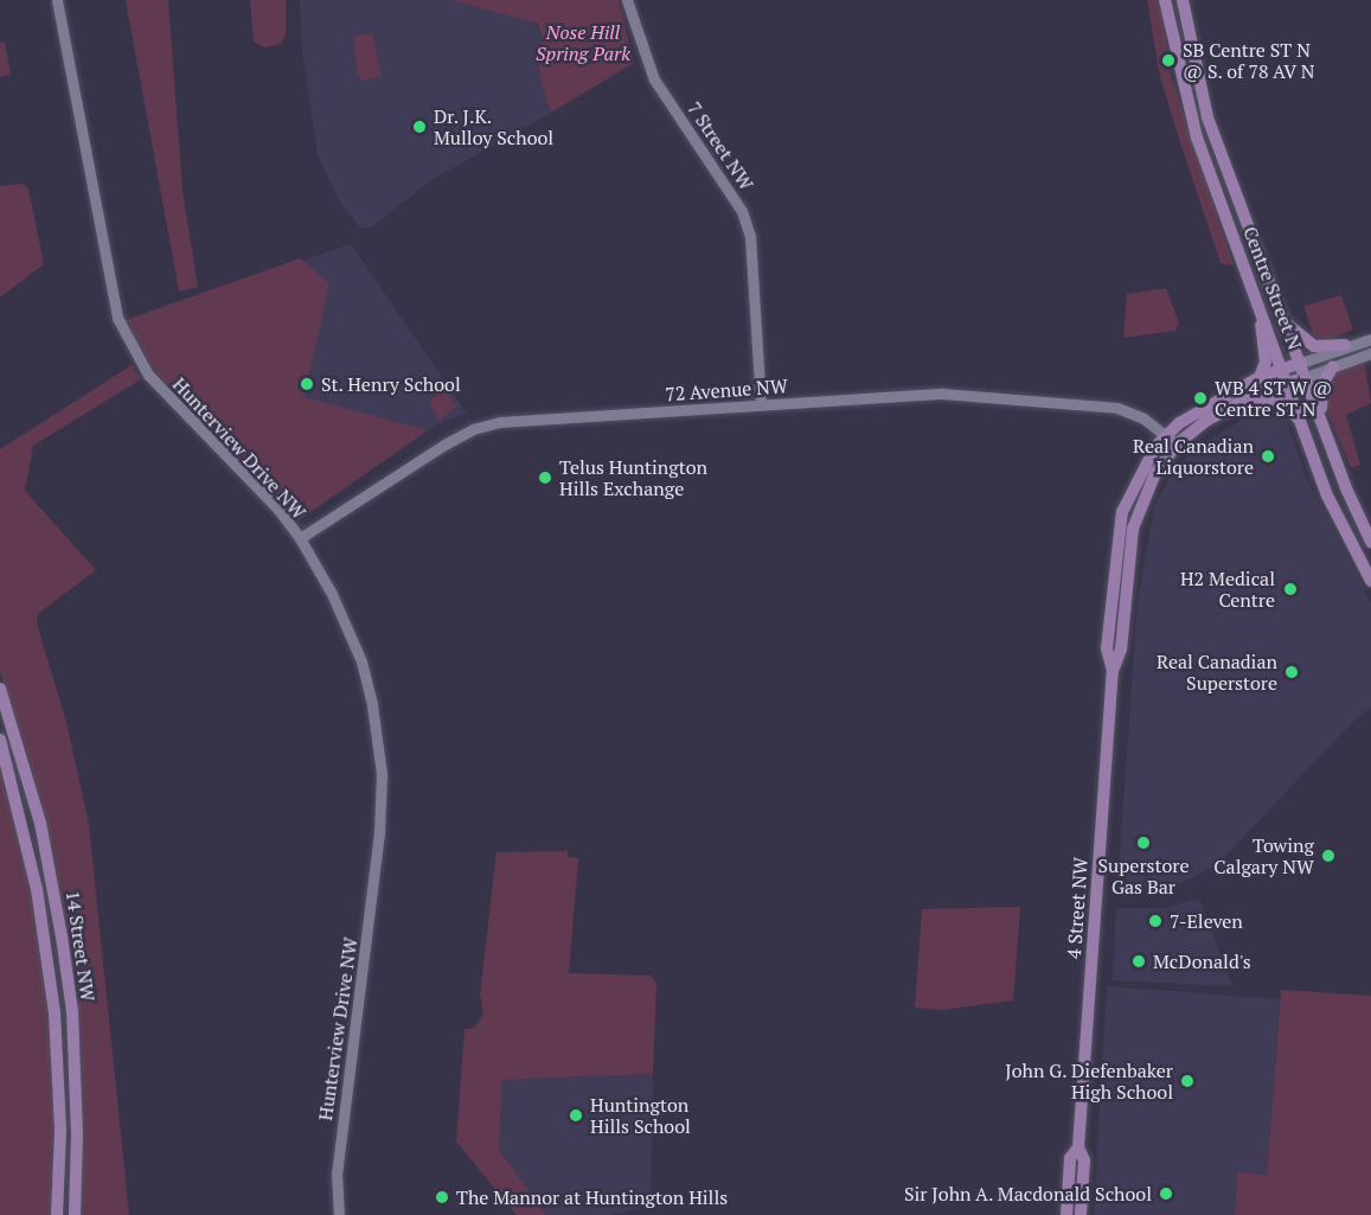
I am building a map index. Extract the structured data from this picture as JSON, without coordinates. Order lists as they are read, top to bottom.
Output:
{
  "streets": {
    "main road": ["Centre Street N", "4 Street NW", "14 Street NW"],
    "street": ["7 Street NW", "72 Avenue NW", "Hunterview Drive NW"]
  },
  "crossings": [
    ["7 Street NW", "72 Avenue NW"],
    ["Centre Street N", "4 Street NW"],
    ["72 Avenue NW", "Hunterview Drive NW"],
    ["72 Avenue NW", "4 Street NW"]
  ],
  "parks": ["Nose Hill Spring Park"],
  "places": [
    "SB Centre ST N @ S. of 78 AV N",
    "Dr. J.K. Mulloy School",
    "St. Henry School",
    "WB 4 ST W @ Centre ST N",
    "Real Canadian Liquorstore",
    "Telus Huntington Hills Exchange",
    "H2 Medical Centre",
    "Real Canadian Superstore",
    "Superstore Gas Bar",
    "Towing Calgary NW",
    "7-Eleven",
    "McDonald's",
    "John G. Diefenbaker High School",
    "Huntington Hills School",
    "Sir John A. Macdonald School",
    "The Mannor at Huntington Hills"
  ]
}
